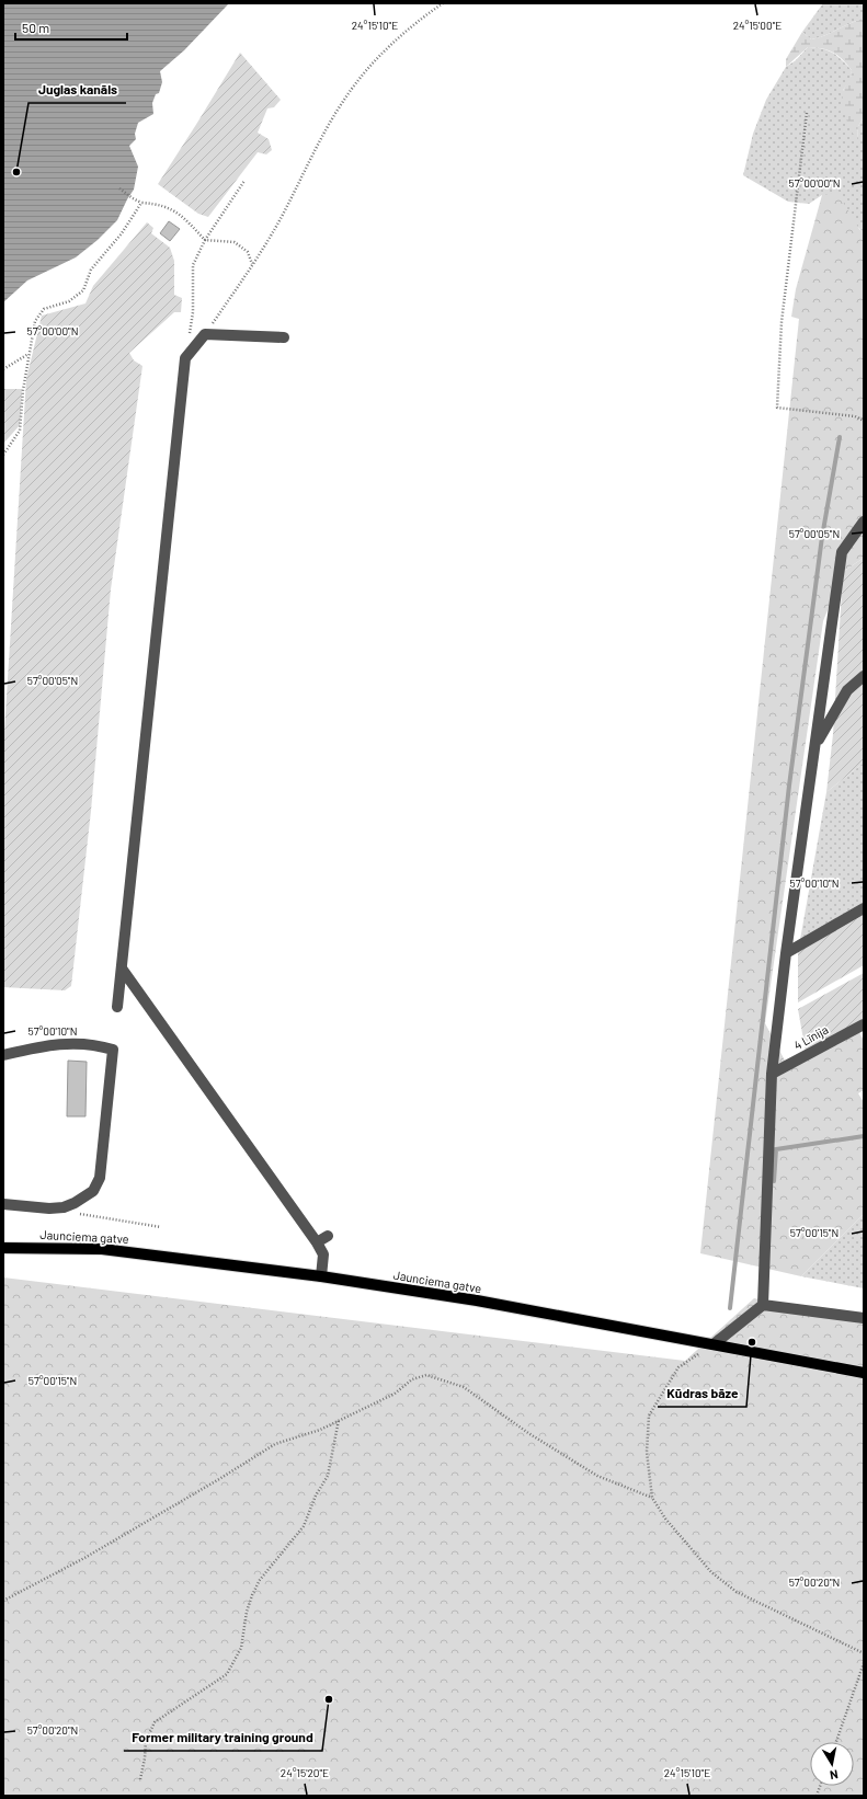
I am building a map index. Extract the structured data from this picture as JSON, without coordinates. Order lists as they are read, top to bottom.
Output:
{
  "streets": {
    "main road": ["Jaunciema gatve"],
    "street": ["4 Līnija"]
  },
  "places": ["Juglas kanāls", "Kūdras bāze", "Former military training ground"],
  "scale_bar": "50 m",
  "north": "bottom",
  "coordinates": [
    "24°15'10\"E",
    "24°15'00\"E",
    "57°00'00\"N",
    "57°00'05\"N",
    "57°00'10\"N",
    "57°00'15\"N",
    "57°00'20\"N",
    "24°15'20\"E"
  ]
}
